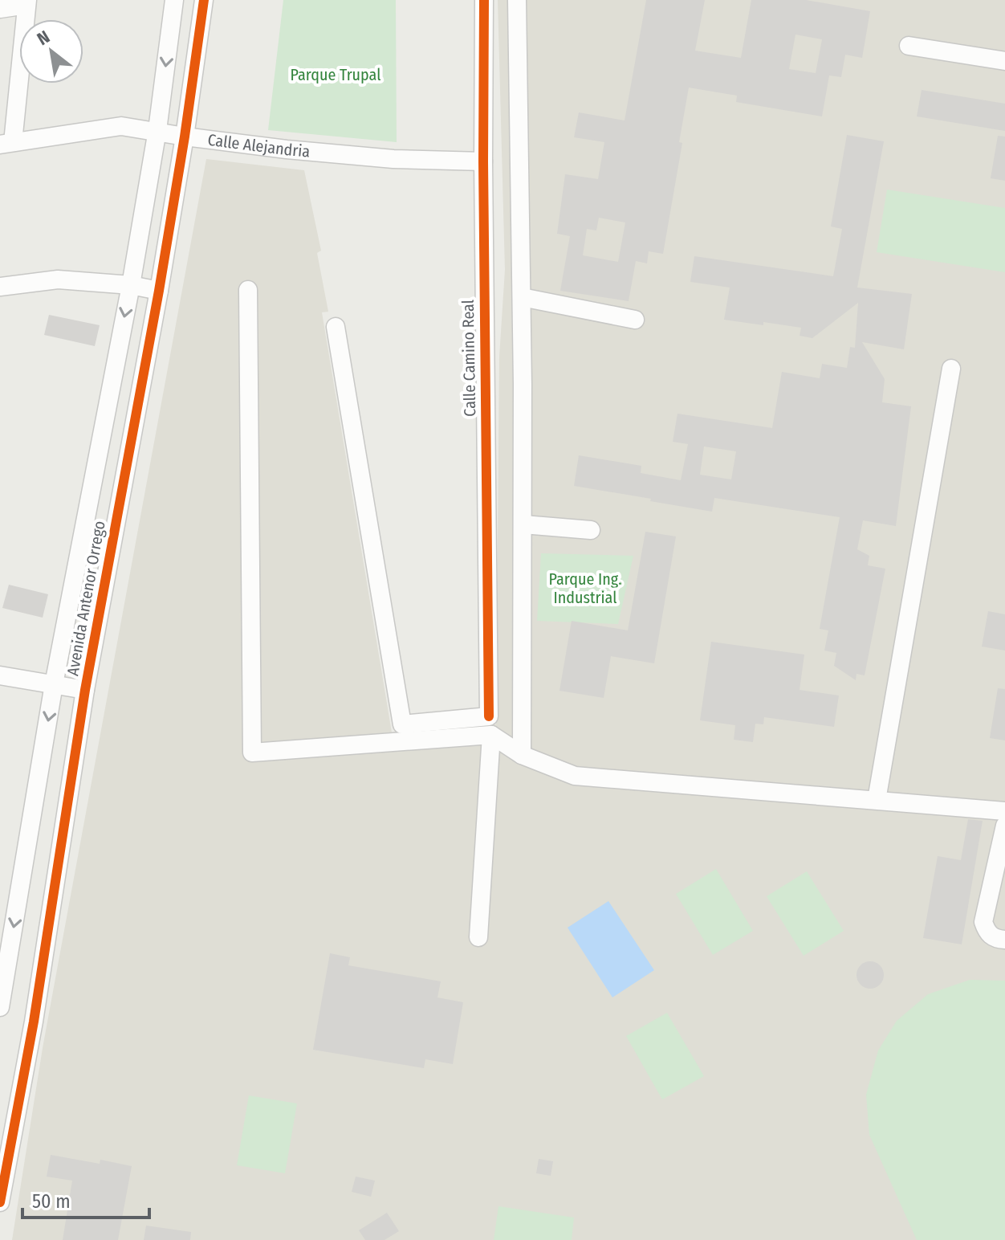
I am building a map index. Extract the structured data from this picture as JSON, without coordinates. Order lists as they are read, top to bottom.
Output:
{
  "streets": {
    "street": ["Calle Alejandria", "Calle Camino Real", "Avenida Antenor Orrego"]
  },
  "crossings": [
    ["Calle Alejandria", "Calle Camino Real"],
    ["Calle Alejandria", "Avenida Antenor Orrego"]
  ],
  "parks": ["Parque Trupal", "Parque Ing. Industrial"],
  "scale_bar": "50 m",
  "north": "top left"
}
